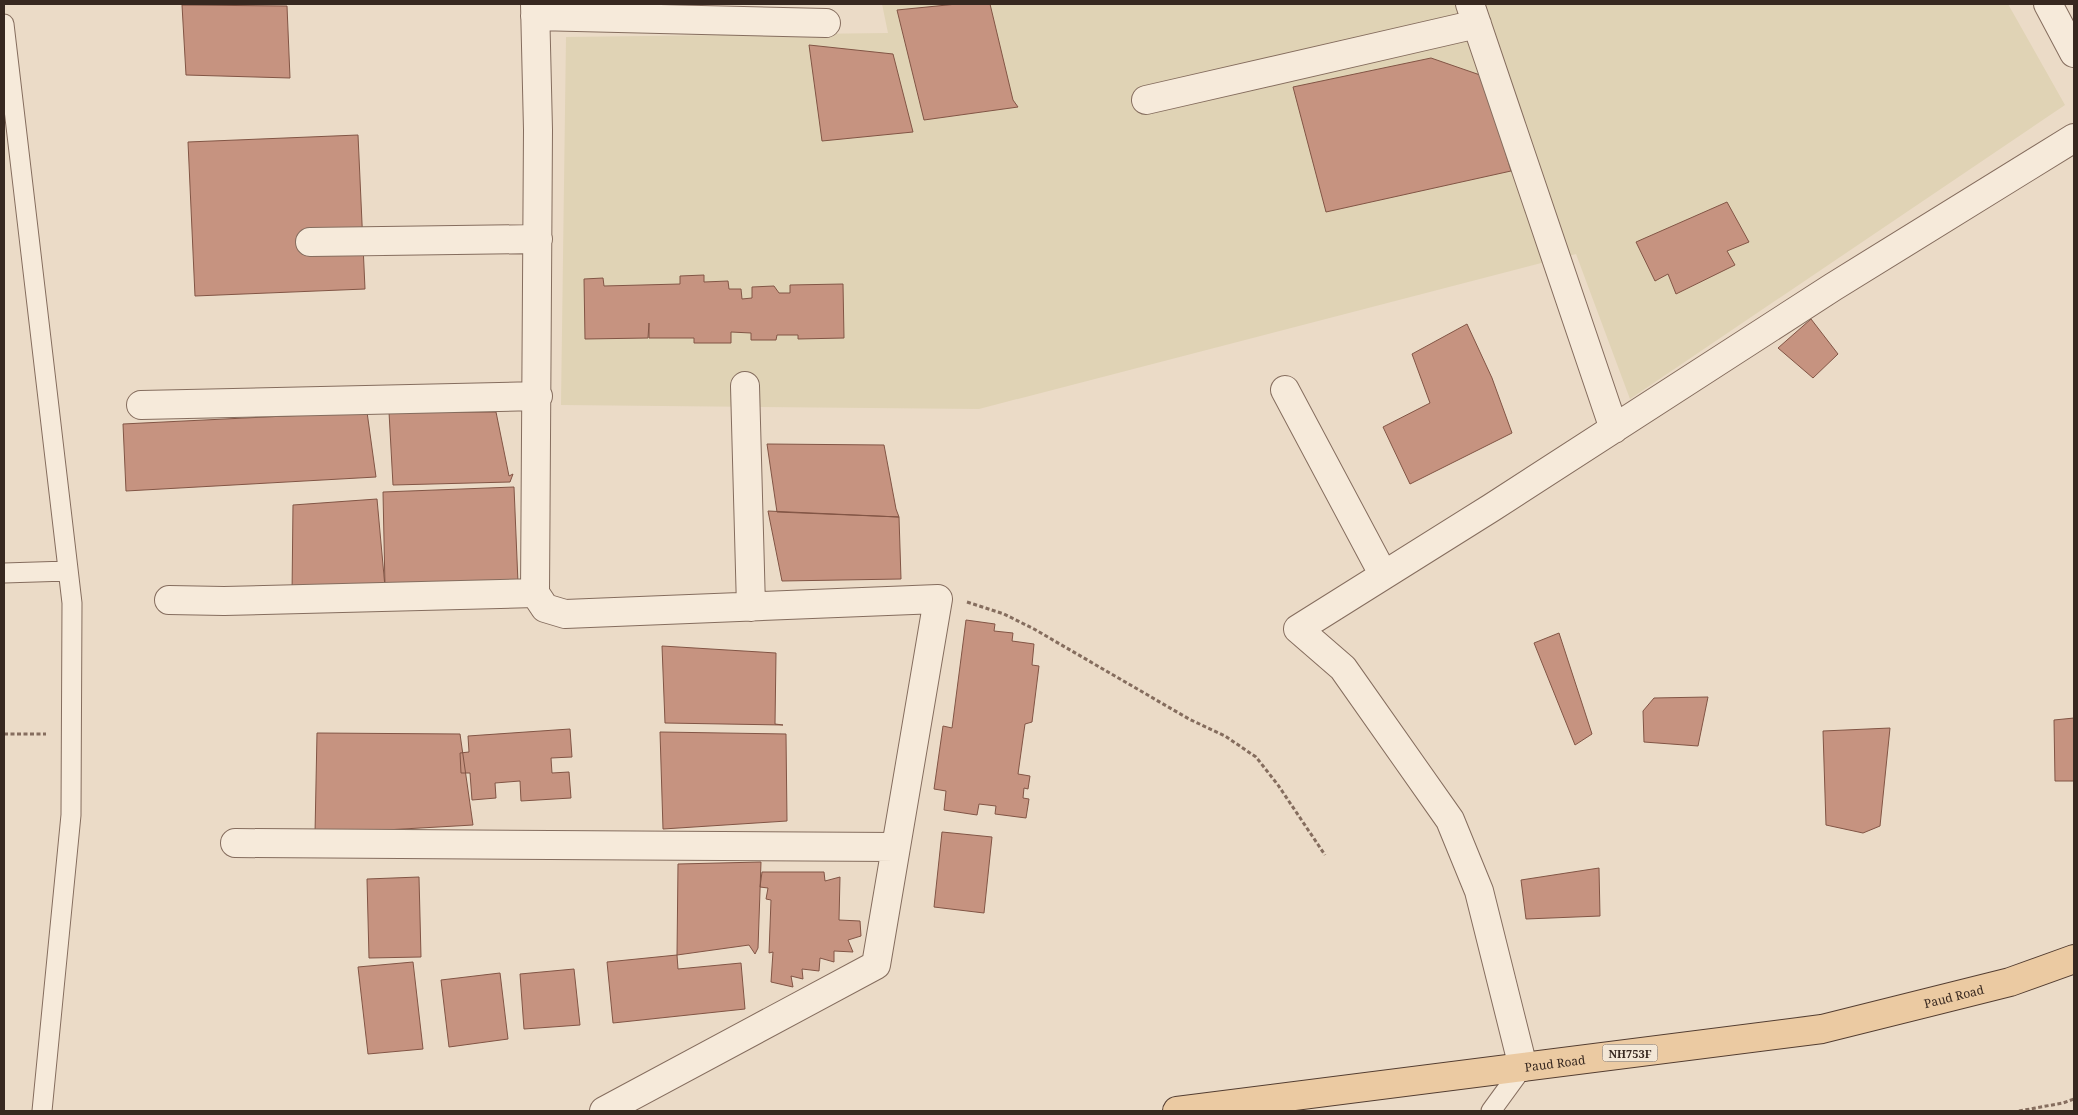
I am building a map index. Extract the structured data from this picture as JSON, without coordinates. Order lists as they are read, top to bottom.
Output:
{
  "streets": {
    "main road": ["Paud Road", "NH753F"]
  }
}
